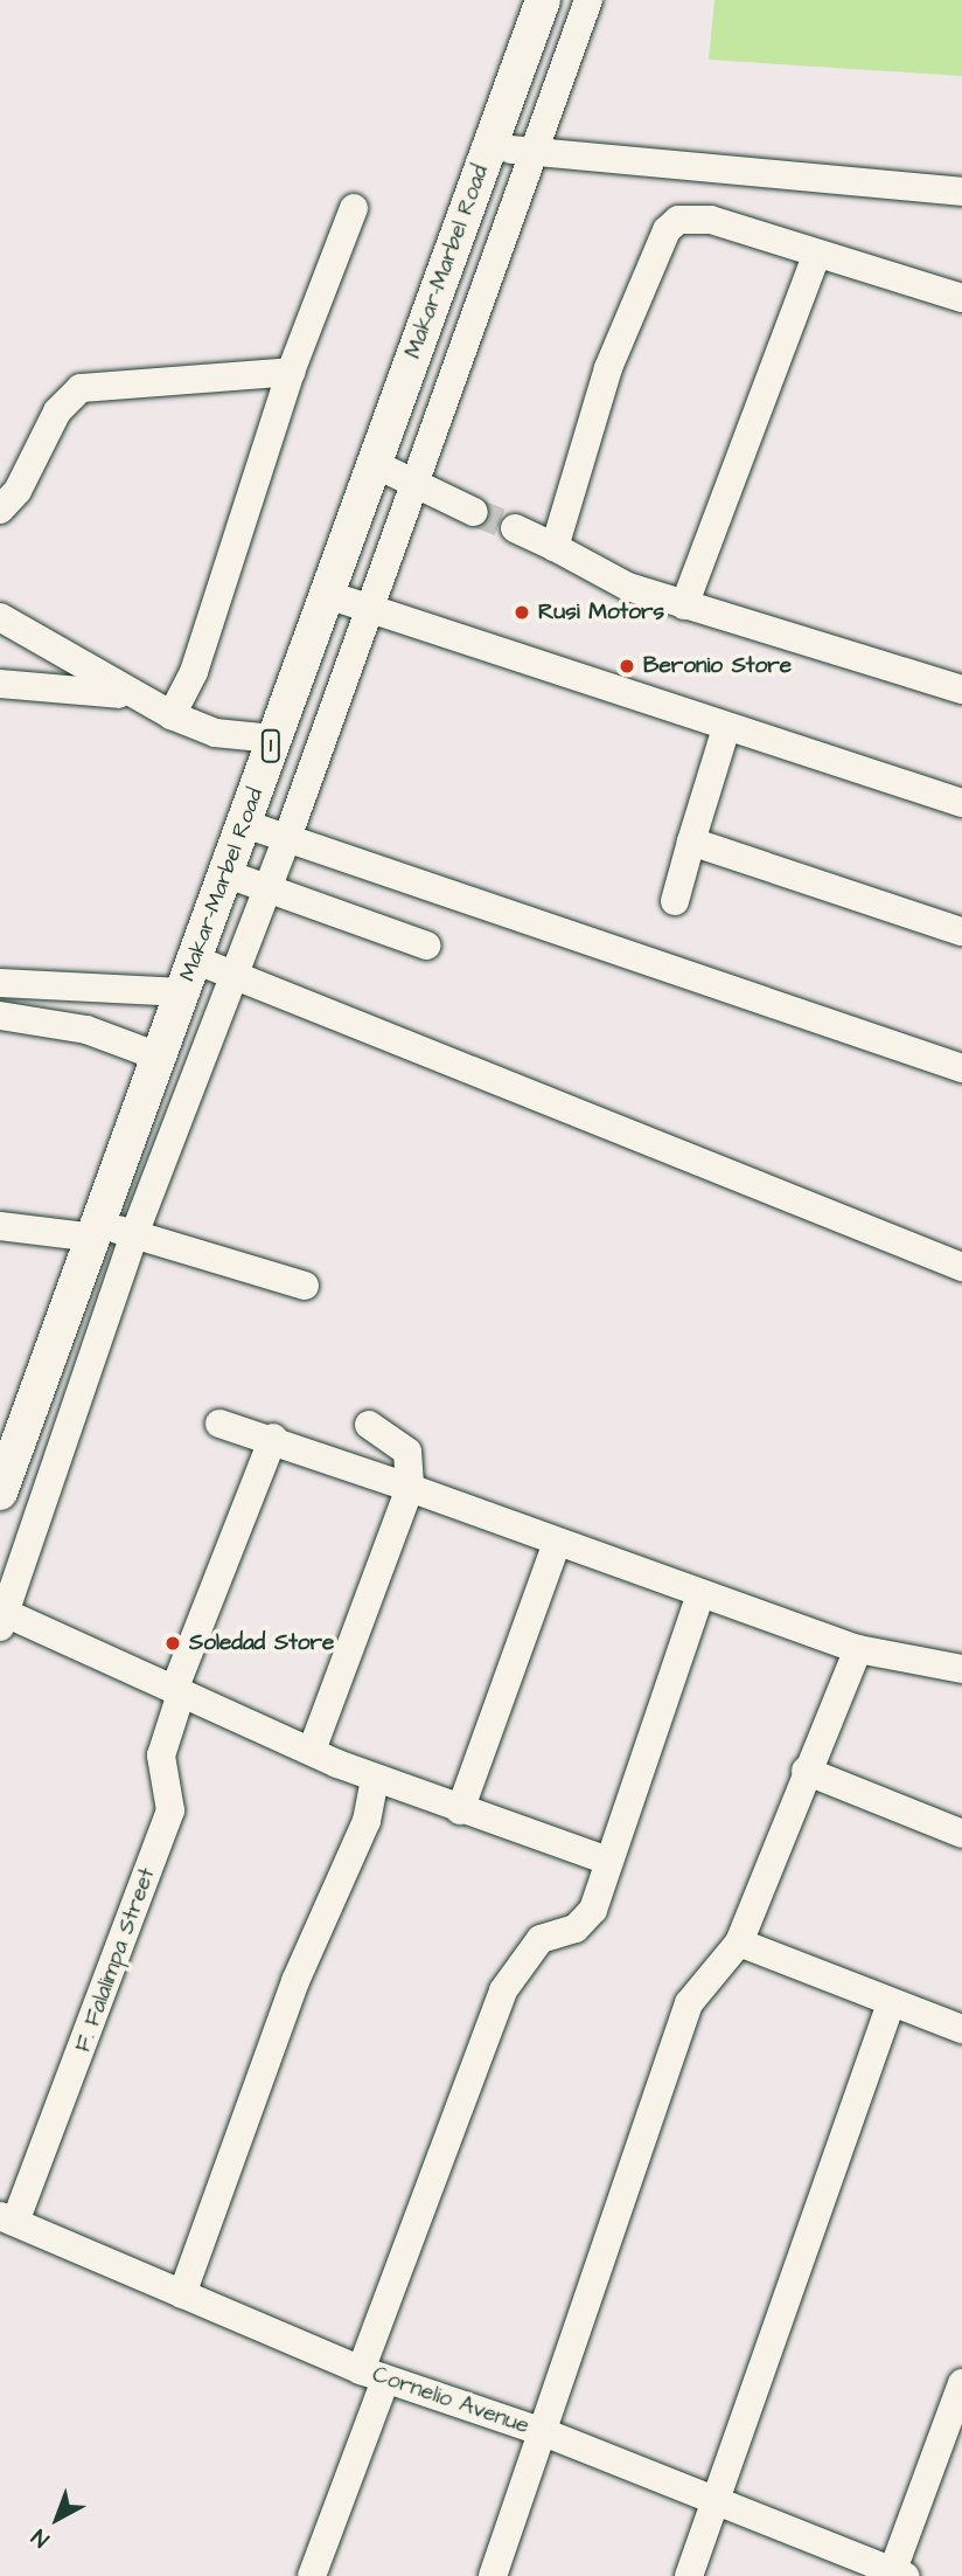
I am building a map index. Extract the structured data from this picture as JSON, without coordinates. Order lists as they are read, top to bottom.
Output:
{
  "streets": {
    "main road": ["Makar-Marbel Road", "1"],
    "street": ["F. Falalimpa Street", "Cornelio Avenue"]
  },
  "crossings": [
    ["F. Falalimpa Street", "Cornelio Avenue"]
  ],
  "places": ["Rusi Motors", "Beronio Store", "Soledad Store"],
  "north": "bottom left"
}
